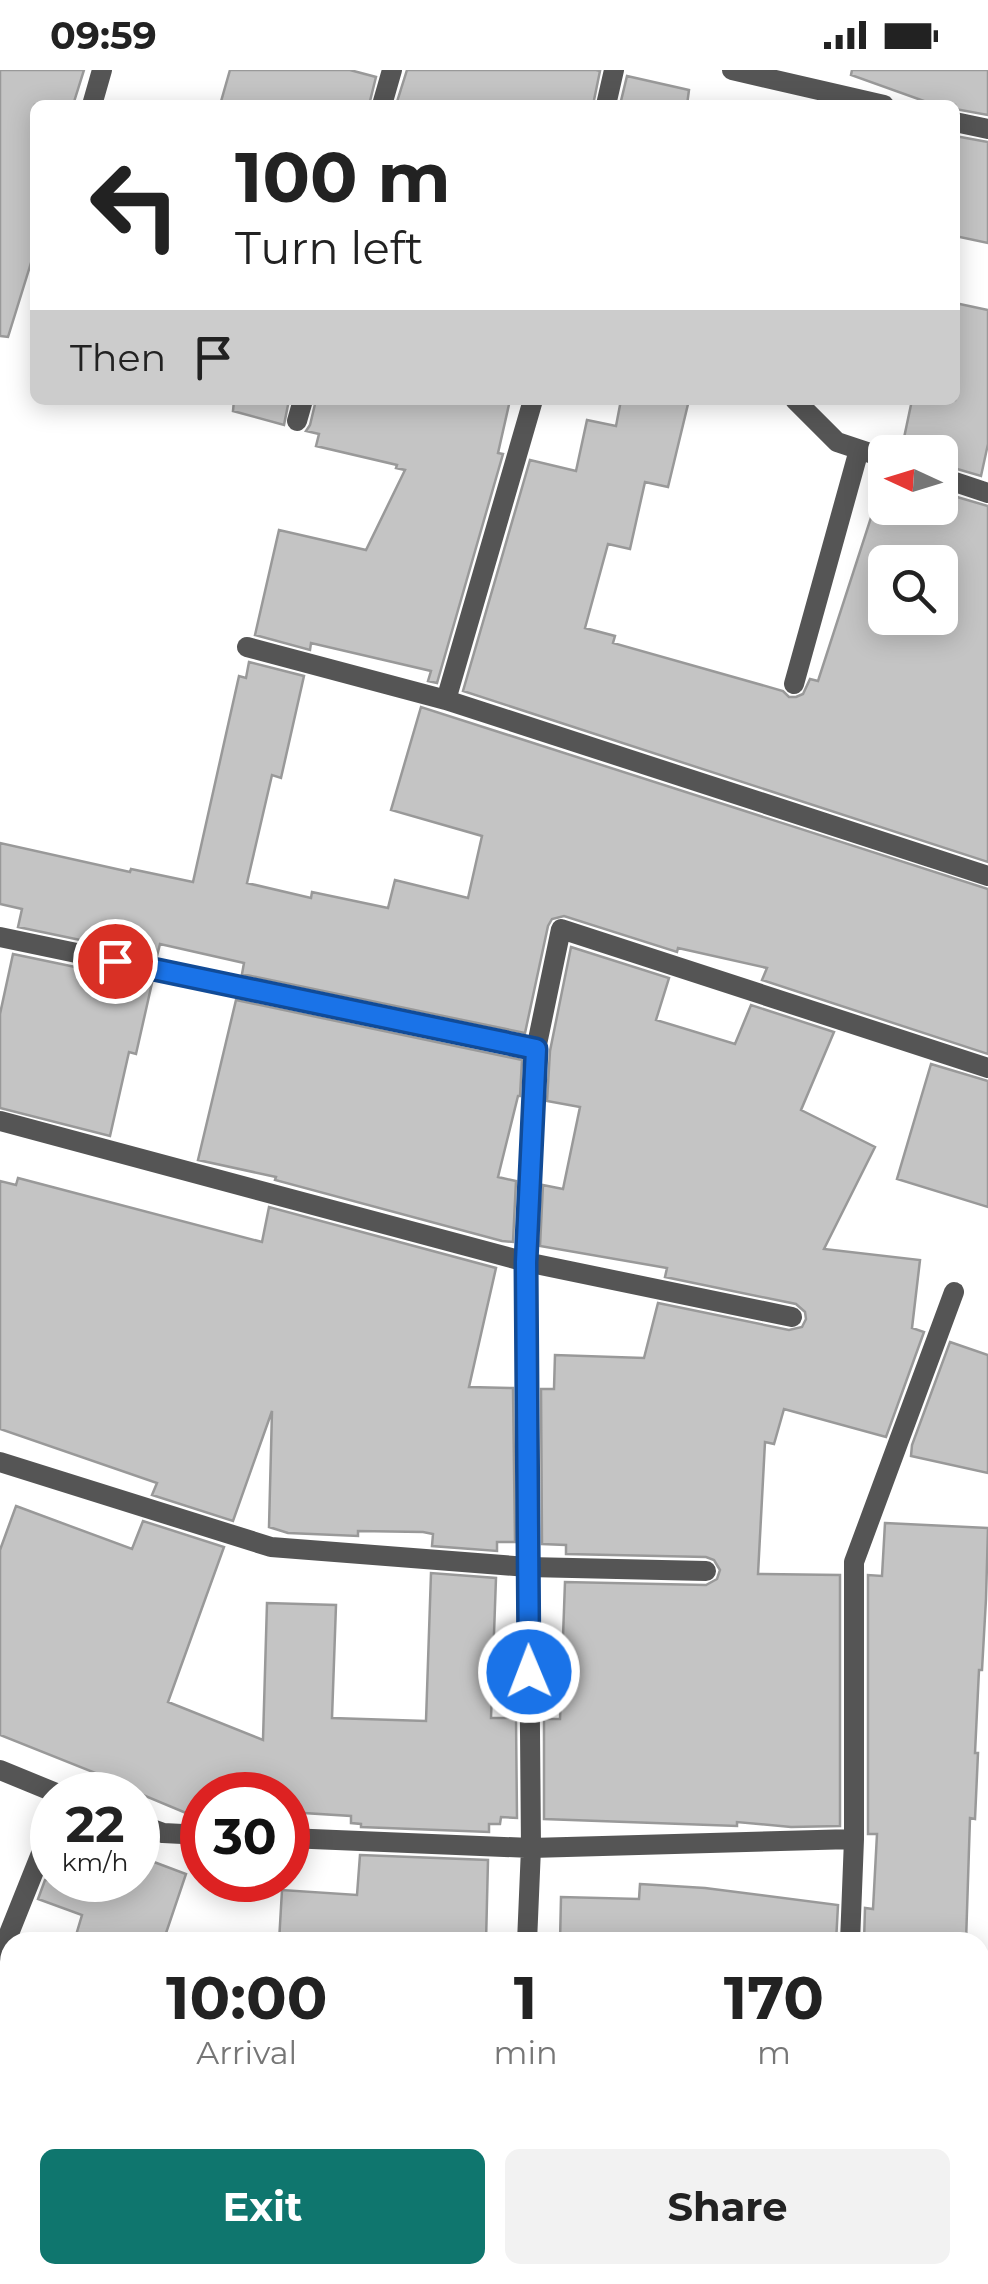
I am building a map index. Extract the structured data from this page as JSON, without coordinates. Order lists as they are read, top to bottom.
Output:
{
  "north": "left",
  "page": {
    "status": "09:59",
    "turn": ["100 m", "Turn left"],
    "then": "Then",
    "speed": "22 km/h",
    "limit": "30",
    "eta": [
      "10:00",
      "Arrival",
      "1",
      "min",
      "170",
      "m"
    ],
    "buttons": ["Exit", "Share"]
  }
}
